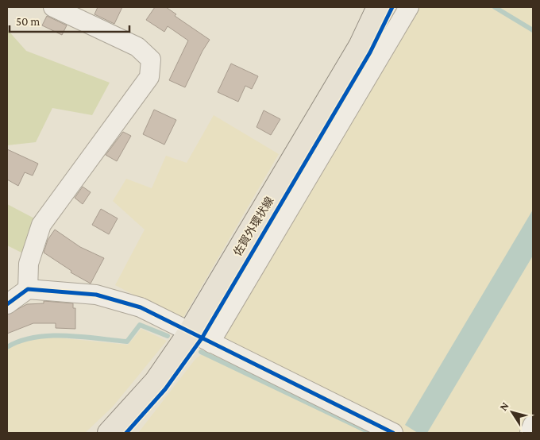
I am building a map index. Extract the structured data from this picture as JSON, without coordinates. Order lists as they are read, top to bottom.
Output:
{
  "streets": {
    "main road": ["佐賀外環状線"]
  },
  "scale_bar": "50 m",
  "north": "top left"
}
